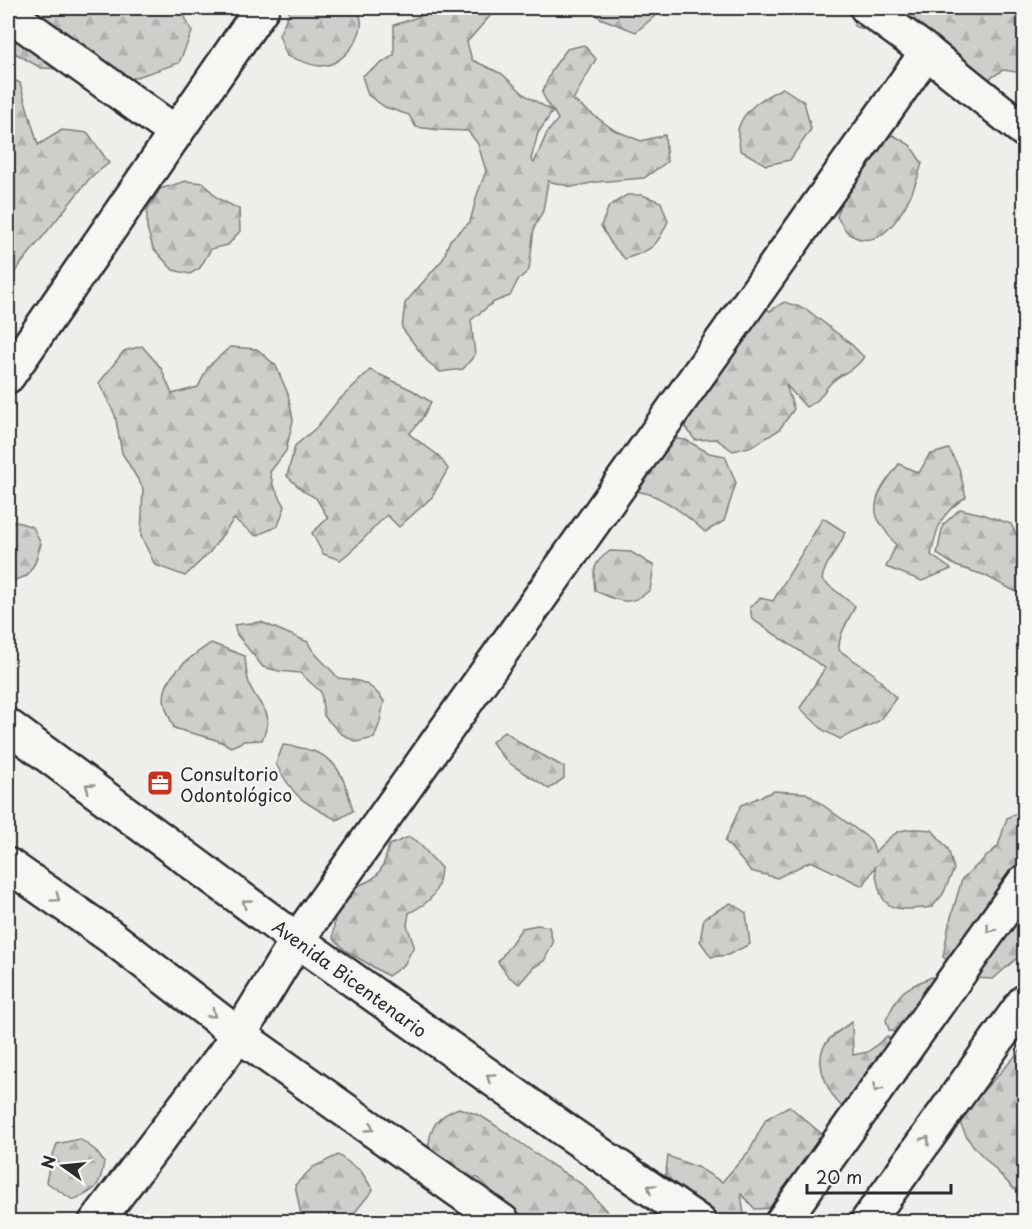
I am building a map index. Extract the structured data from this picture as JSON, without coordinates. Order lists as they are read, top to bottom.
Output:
{
  "streets": {
    "street": ["Avenida Bicentenario"]
  },
  "places": {
    "office": ["Consultorio Odontológico"]
  },
  "scale_bar": "20 m",
  "north": "left"
}
